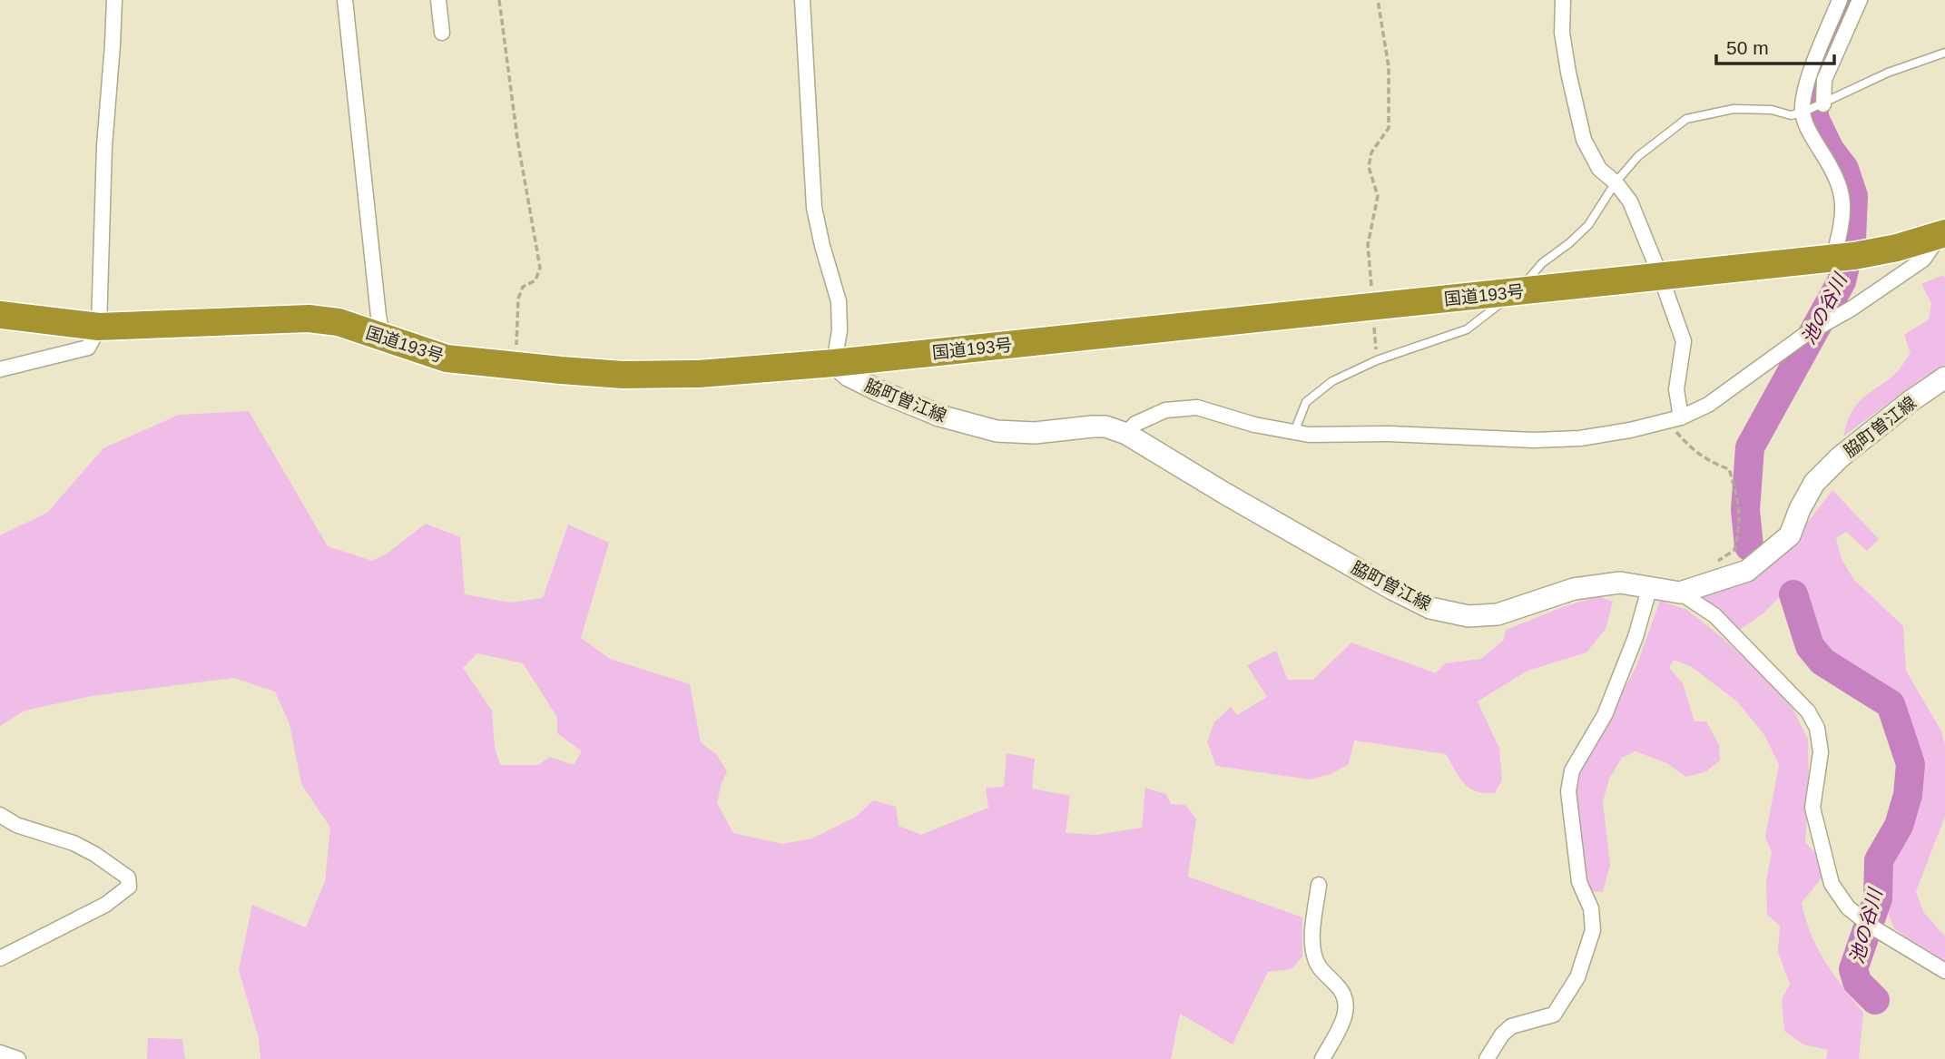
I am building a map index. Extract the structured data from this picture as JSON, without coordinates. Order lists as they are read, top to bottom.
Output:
{
  "streets": {
    "highway": ["国道193号"],
    "main road": ["脇町曽江線"]
  },
  "crossings": [
    ["国道193号", "脇町曽江線"]
  ],
  "water": ["池の谷川"],
  "scale_bar": "50 m"
}
